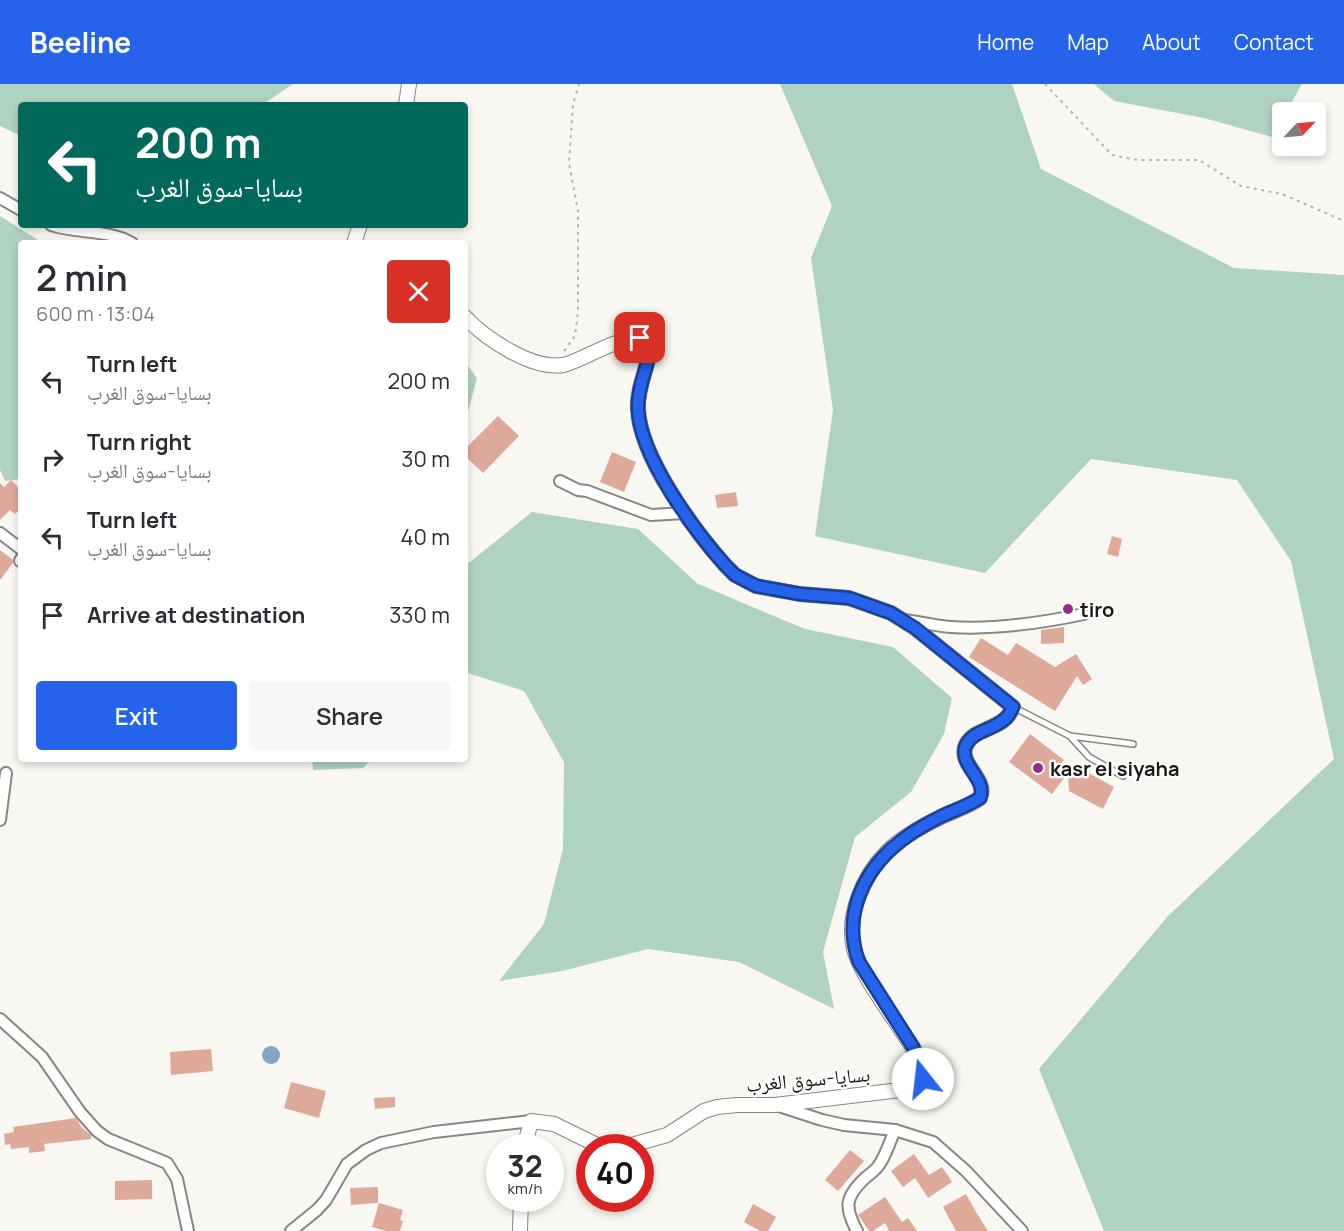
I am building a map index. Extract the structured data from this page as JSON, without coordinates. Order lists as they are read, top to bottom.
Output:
{
  "streets": {
    "street": ["بسايا-سوق الغرب"]
  },
  "places": ["tiro", "kasr el siyaha"],
  "north": "top right",
  "page": {
    "header": "Beeline",
    "nav": [
      "Home",
      "Map",
      "About",
      "Contact"
    ],
    "turn": ["200 m", "بسايا-سوق الغرب"],
    "heading": ["2 min", "600 m · 13:04"],
    "list": [
      {
        "name": "Turn left",
        "note": "بسايا-سوق الغرب",
        "value": "200 m"
      },
      {
        "name": "Turn right",
        "note": "بسايا-سوق الغرب",
        "value": "30 m"
      },
      {
        "name": "Turn left",
        "note": "بسايا-سوق الغرب",
        "value": "40 m"
      },
      {
        "name": "Arrive at destination",
        "value": "330 m"
      }
    ],
    "buttons": ["Exit", "Share"],
    "speed": "32 km/h",
    "limit": "40"
  }
}
